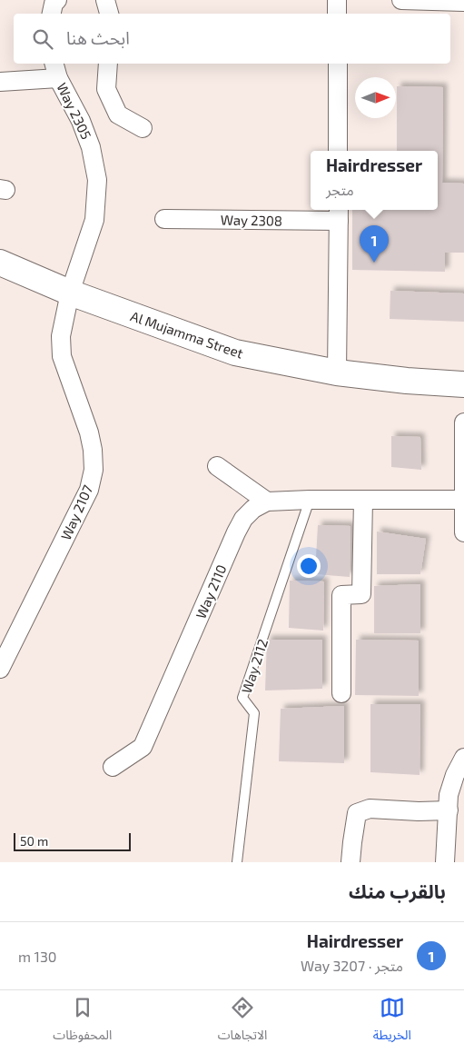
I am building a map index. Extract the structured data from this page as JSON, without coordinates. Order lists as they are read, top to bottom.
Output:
{
  "streets": {
    "street": [
      "Way 2305",
      "Way 2308",
      "Al Mujamma Street",
      "Way 2107",
      "Way 2110"
    ],
    "lane": ["Way 2112"]
  },
  "crossings": [
    ["Way 2305", "Al Mujamma Street"],
    ["Way 2305", "Way 2107"],
    ["Al Mujamma Street", "Way 2107"]
  ],
  "scale_bar": "50 m",
  "north": "right",
  "page": {
    "search": "ابحث هنا",
    "popup": ["Hairdresser", "متجر"],
    "pins": "1",
    "scale": "50 m",
    "heading": "بالقرب منك",
    "list": [
      {
        "mark": "1",
        "name": "Hairdresser",
        "note": "متجر · Way 3207",
        "value": "130 m"
      }
    ],
    "nav": ["الخريطة", "الاتجاهات", "المحفوظات"]
  }
}
